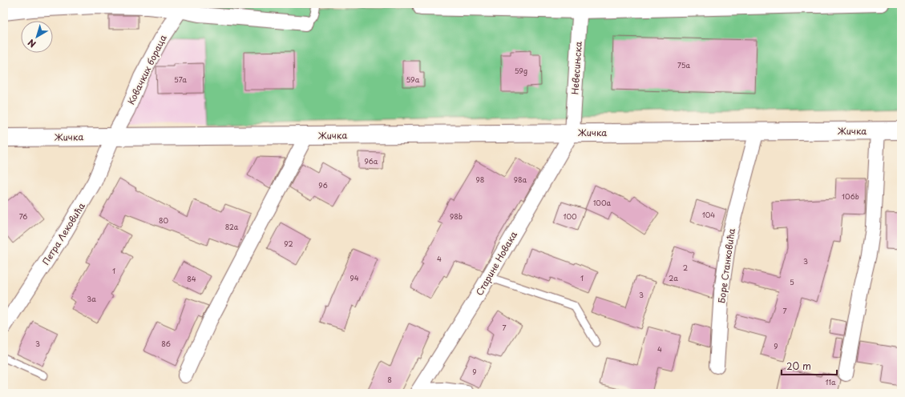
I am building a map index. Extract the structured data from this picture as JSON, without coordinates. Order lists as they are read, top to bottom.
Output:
{
  "streets": {
    "main road": ["Жичка"],
    "street": [
      "Невесињска",
      "Ковачких бораца",
      "Петра Лековића",
      "Старине Новака",
      "Боре Станковића"
    ]
  },
  "crossings": [
    ["Невесињска", "Жичка"],
    ["Невесињска", "Старине Новака"],
    ["Ковачких бораца", "Жичка"],
    ["Ковачких бораца", "Петра Лековића"],
    ["Жичка", "Петра Лековића"],
    ["Жичка", "Старине Новака"],
    ["Жичка", "Боре Станковића"]
  ],
  "house_numbers": [
    "75a",
    "59g",
    "57a",
    "59a",
    "96a",
    "98",
    "98a",
    "96",
    "106b",
    "100a",
    "104",
    "76",
    "98b",
    "100",
    "80",
    "82a",
    "92",
    "4",
    "3",
    "2",
    "1",
    "94",
    "1",
    "2a",
    "84",
    "5",
    "3",
    "3a",
    "7",
    "7",
    "3",
    "86",
    "9",
    "4",
    "9",
    "8",
    "11a"
  ],
  "scale_bar": "20 m",
  "north": "bottom left"
}
